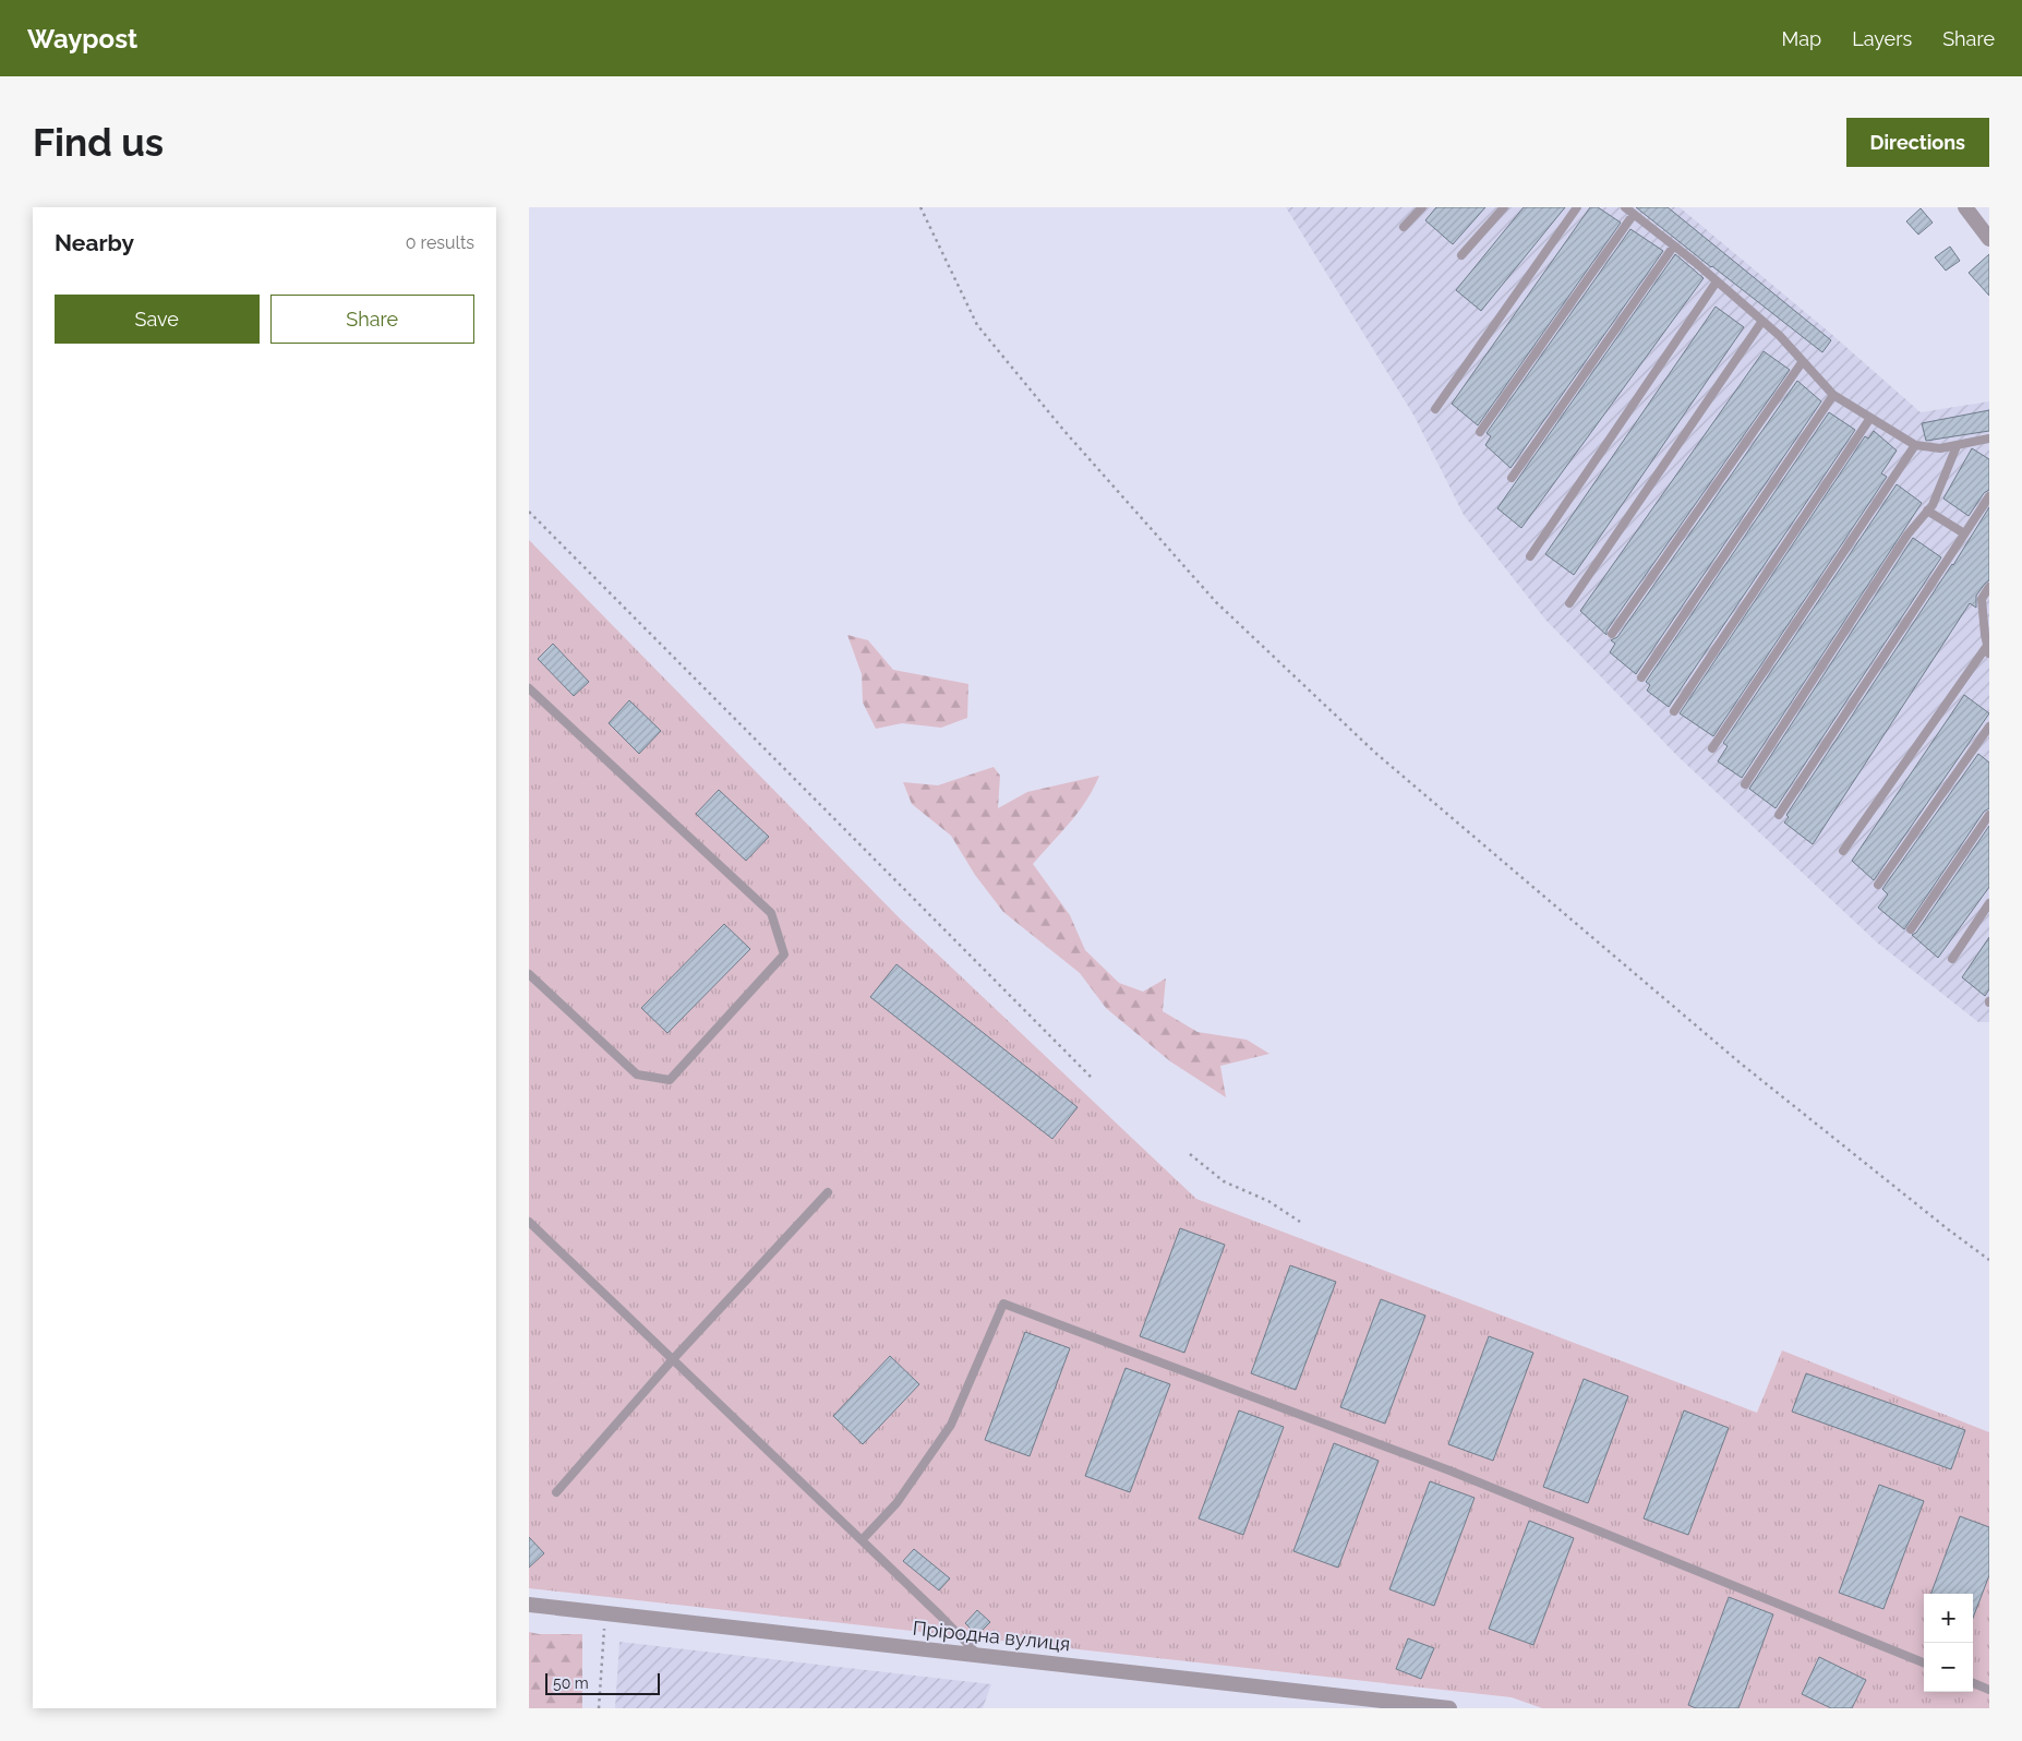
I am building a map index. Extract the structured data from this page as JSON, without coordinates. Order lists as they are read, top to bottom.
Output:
{
  "streets": {
    "street": ["Пріродна вулиця"]
  },
  "scale_bar": "50 m",
  "page": {
    "header": "Waypost",
    "nav": ["Map", "Layers", "Share"],
    "buttons": [
      "Directions",
      ["Save", "Share"]
    ],
    "title": "Find us",
    "heading": ["Nearby", "0 results"],
    "map_buttons": ["+", "−"],
    "scale": "50 m"
  }
}
